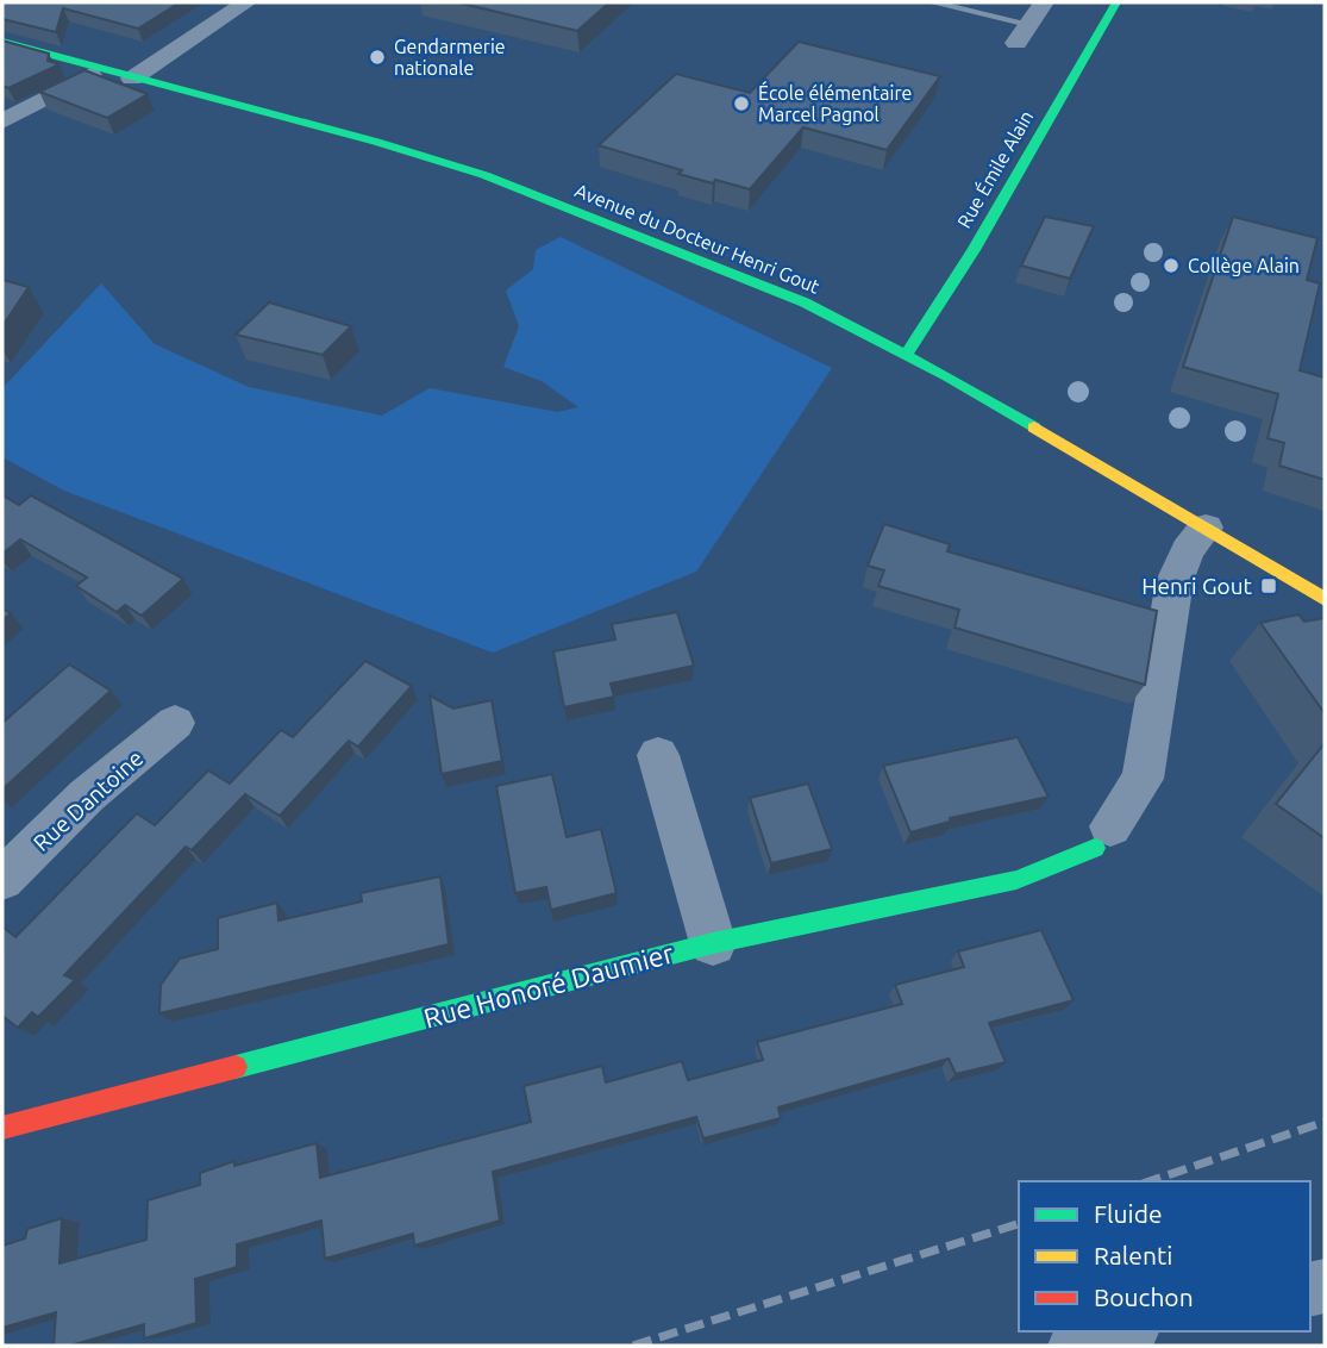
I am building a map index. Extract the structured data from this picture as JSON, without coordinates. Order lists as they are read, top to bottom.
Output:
{
  "streets": {
    "main road": ["Rue Émile Alain", "Avenue du Docteur Henri Gout", "Rue Honoré Daumier"],
    "street": ["Rue Dantoine"]
  },
  "crossings": [
    ["Rue Émile Alain", "Avenue du Docteur Henri Gout"],
    ["Avenue du Docteur Henri Gout", "Rue Honoré Daumier"]
  ],
  "places": {
    "other": ["Gendarmerie nationale", "École élémentaire Marcel Pagnol", "Collège Alain"],
    "transit": ["Henri Gout"]
  },
  "legend": ["Fluide", "Ralenti", "Bouchon"]
}
